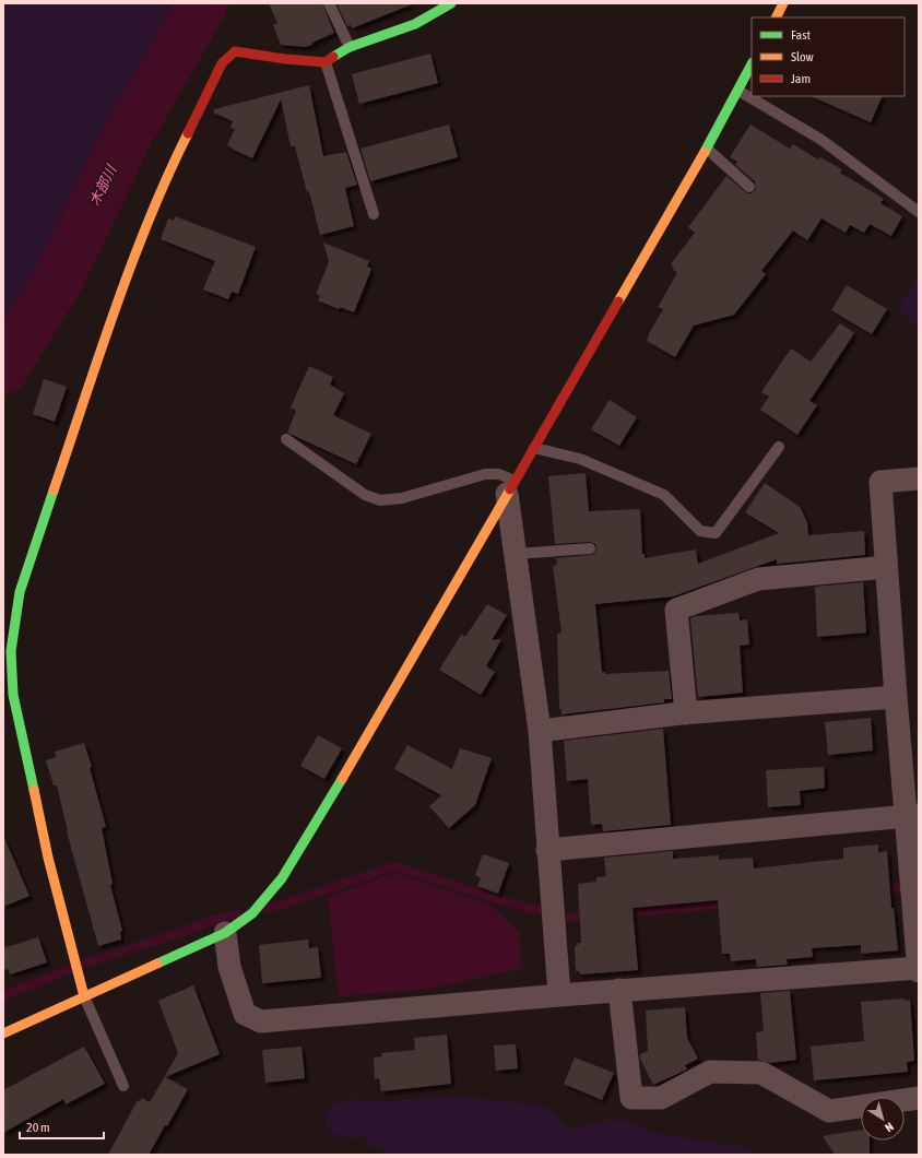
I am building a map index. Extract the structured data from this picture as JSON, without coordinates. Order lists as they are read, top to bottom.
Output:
{
  "water": ["木部川"],
  "legend": ["Fast", "Slow", "Jam"],
  "scale_bar": "20 m",
  "north": "bottom right"
}
